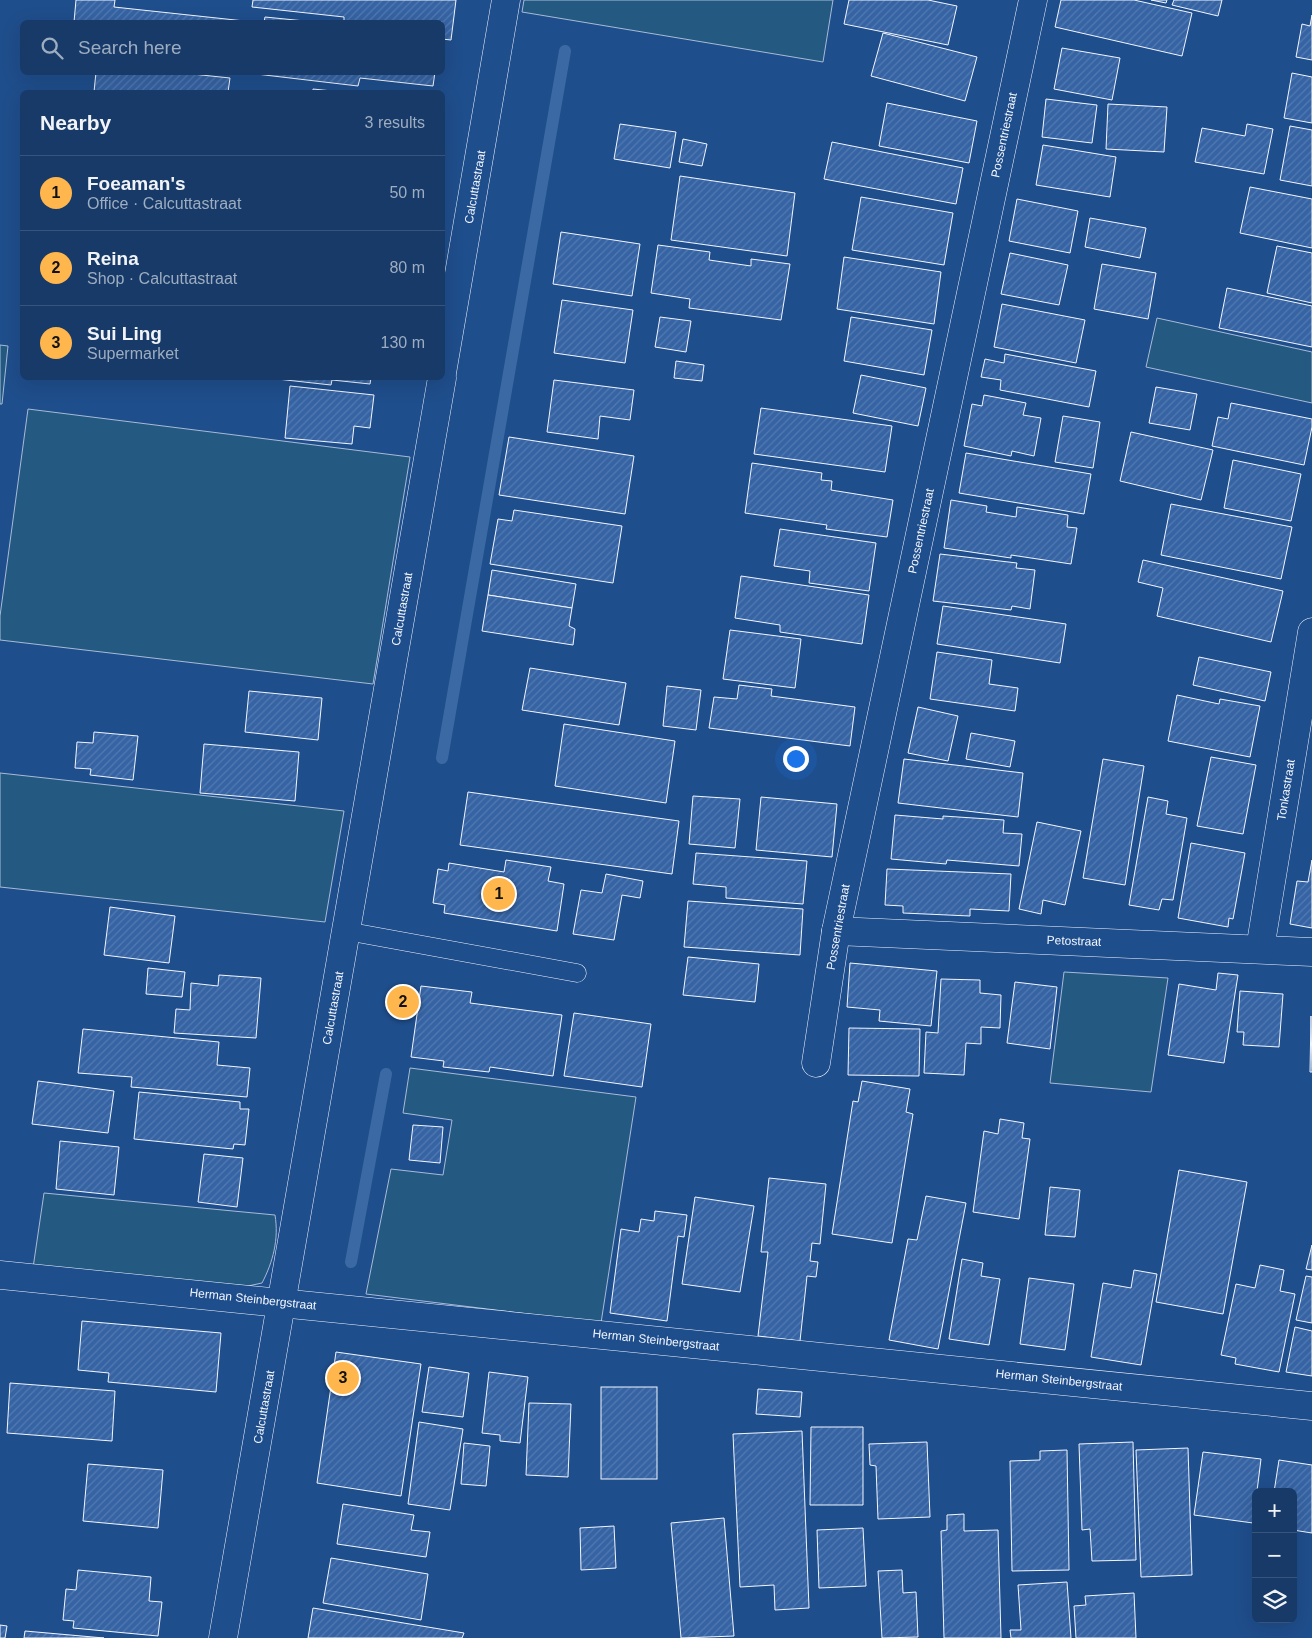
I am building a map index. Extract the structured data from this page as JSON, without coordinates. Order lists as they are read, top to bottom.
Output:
{
  "streets": {
    "street": [
      "Possentriestraat",
      "Calcuttastraat",
      "Tonkastraat",
      "Petostraat",
      "Herman Steinbergstraat"
    ]
  },
  "crossings": [
    ["Possentriestraat", "Petostraat"],
    ["Calcuttastraat", "Herman Steinbergstraat"],
    ["Tonkastraat", "Petostraat"]
  ],
  "page": {
    "search": "Search here",
    "heading": ["Nearby", "3 results"],
    "list": [
      {
        "mark": "1",
        "name": "Foeaman's",
        "note": "Office · Calcuttastraat",
        "value": "50 m"
      },
      {
        "mark": "2",
        "name": "Reina",
        "note": "Shop · Calcuttastraat",
        "value": "80 m"
      },
      {
        "mark": "3",
        "name": "Sui Ling",
        "note": "Supermarket",
        "value": "130 m"
      }
    ],
    "pins": ["1", "2", "3"],
    "map_buttons": ["+", "−"]
  }
}
